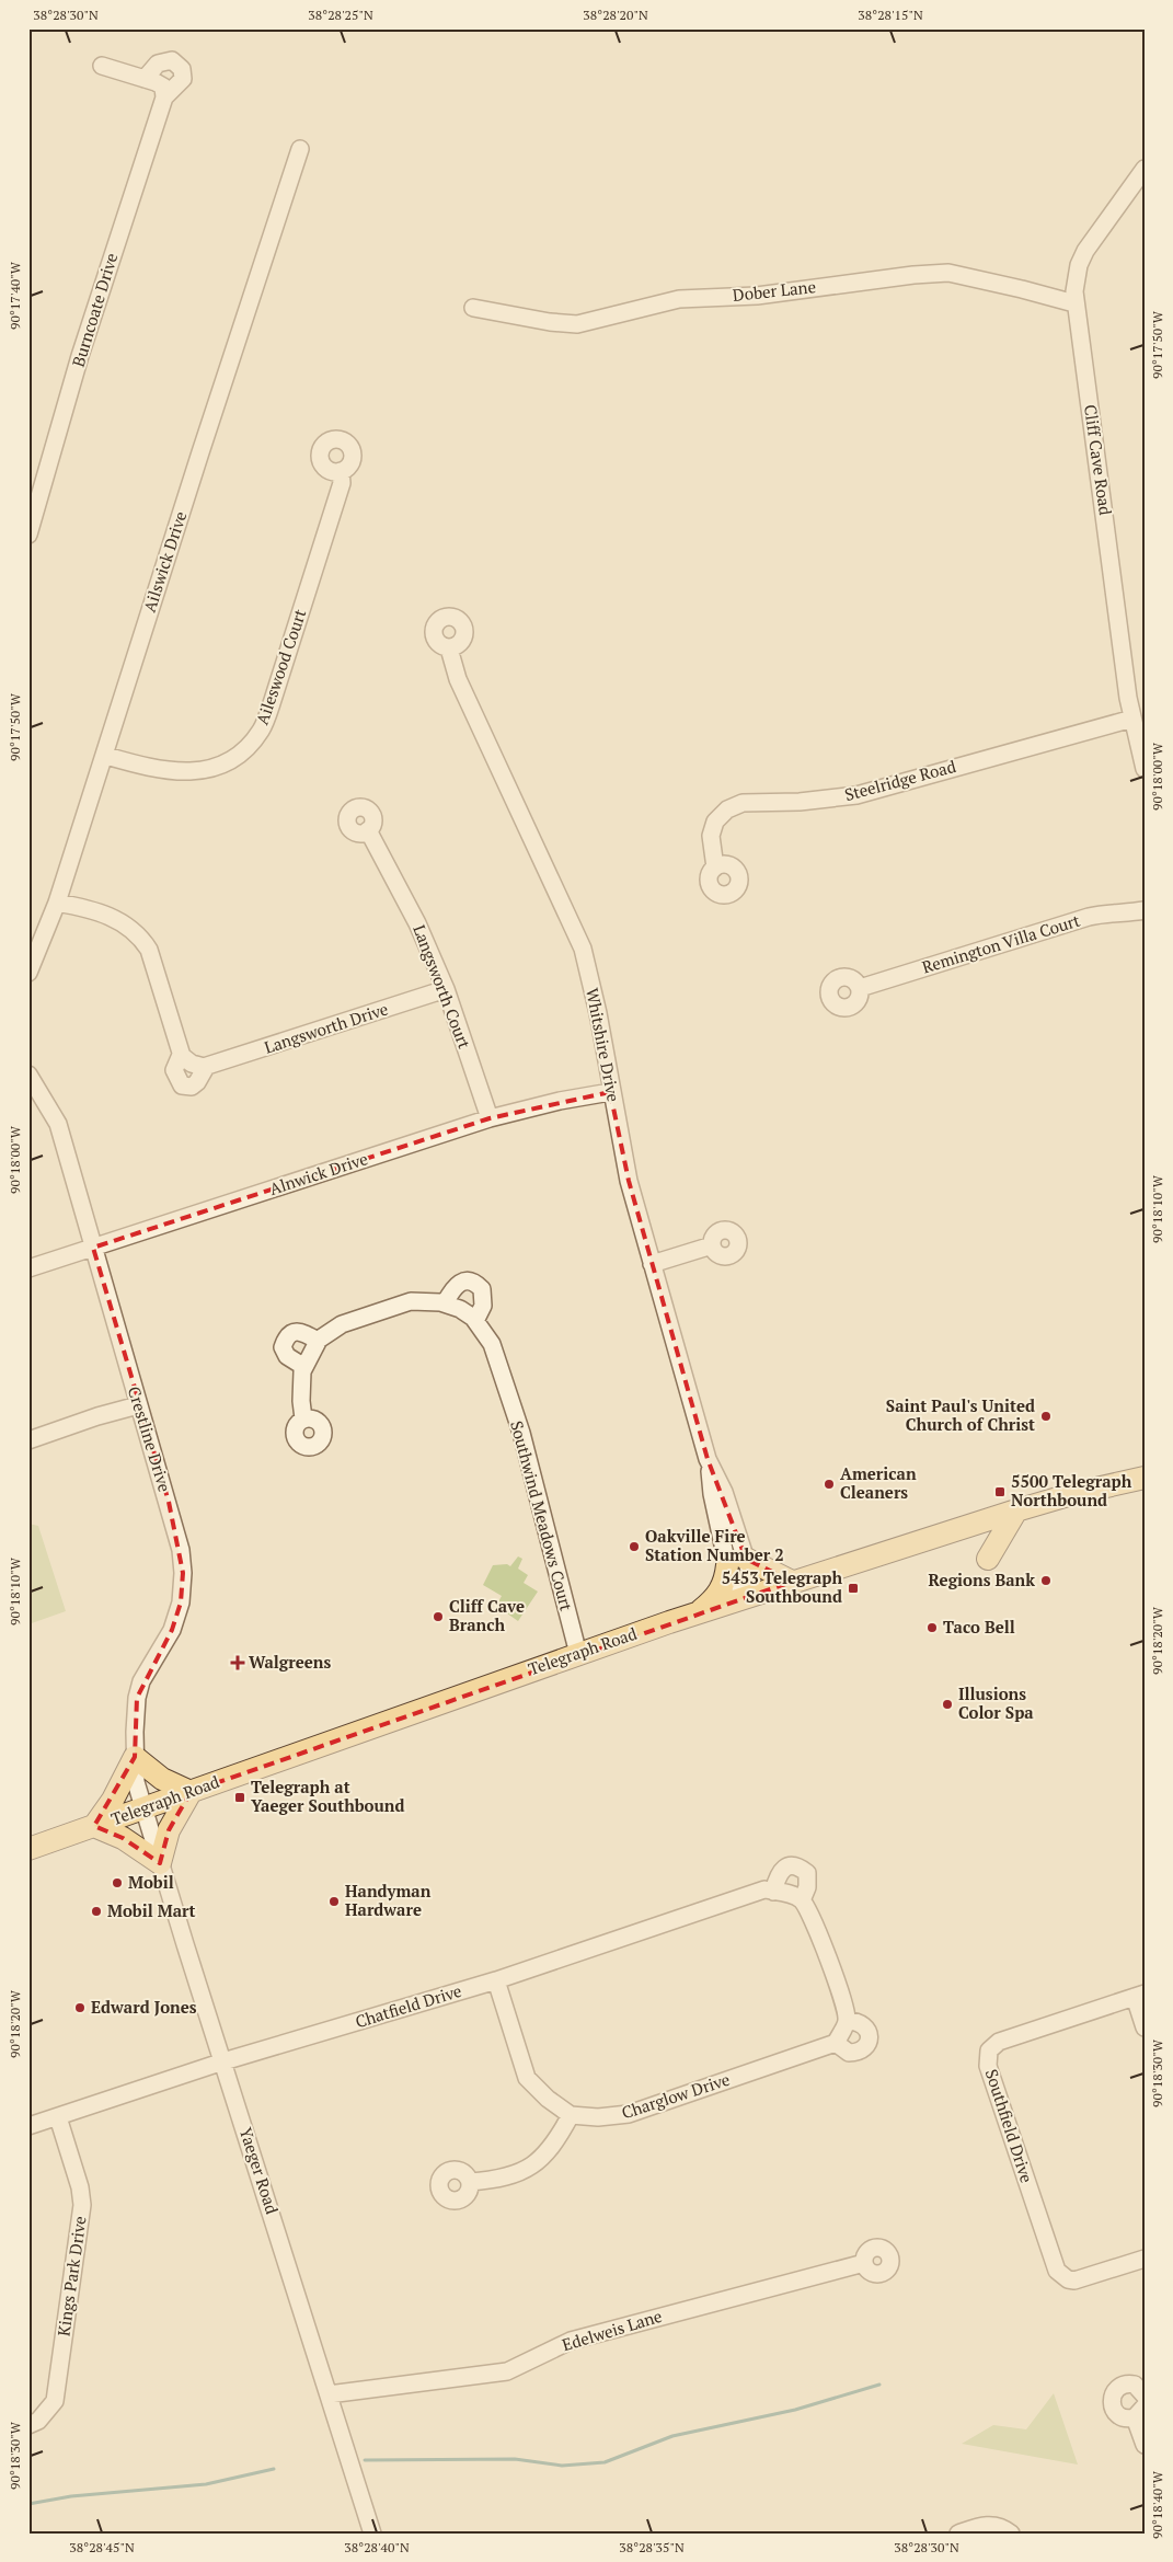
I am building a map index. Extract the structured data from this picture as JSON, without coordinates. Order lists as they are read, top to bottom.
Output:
{
  "streets": {
    "main road": ["Telegraph Road"],
    "street": [
      "Dober Lane",
      "Burncoate Drive",
      "Cliff Cave Road",
      "Ailswick Drive",
      "Aileswood Court",
      "Steelridge Road",
      "Remington Villa Court",
      "Langsworth Court",
      "Langsworth Drive",
      "Whitshire Drive",
      "Alnwick Drive",
      "Crestline Drive",
      "Southwind Meadows Court",
      "Chatfield Drive",
      "Charglow Drive",
      "Southfield Drive",
      "Yaeger Road",
      "Kings Park Drive",
      "Edelweis Lane"
    ]
  },
  "crossings": [
    ["Dober Lane", "Cliff Cave Road"],
    ["Cliff Cave Road", "Steelridge Road"],
    ["Ailswick Drive", "Aileswood Court"],
    ["Langsworth Court", "Langsworth Drive"],
    ["Langsworth Court", "Alnwick Drive"],
    ["Whitshire Drive", "Alnwick Drive"],
    ["Whitshire Drive", "Telegraph Road"],
    ["Alnwick Drive", "Crestline Drive"],
    ["Crestline Drive", "Telegraph Road"],
    ["Crestline Drive", "Yaeger Road"],
    ["Southwind Meadows Court", "Telegraph Road"],
    ["Telegraph Road", "Yaeger Road"],
    ["Chatfield Drive", "Charglow Drive"],
    ["Chatfield Drive", "Yaeger Road"],
    ["Chatfield Drive", "Kings Park Drive"],
    ["Yaeger Road", "Edelweis Lane"]
  ],
  "places": {
    "other": [
      "Saint Paul's United Church of Christ",
      "American Cleaners",
      "Oakville Fire Station Number 2",
      "Regions Bank",
      "Cliff Cave Branch",
      "Taco Bell",
      "Illusions Color Spa",
      "Mobil",
      "Handyman Hardware",
      "Mobil Mart",
      "Edward Jones"
    ],
    "transit": ["5500 Telegraph Northbound", "5453 Telegraph Southbound", "Telegraph at Yaeger Southbound"],
    "health": ["Walgreens"]
  },
  "coordinates": [
    "38°28'30\"N",
    "38°28'25\"N",
    "38°28'20\"N",
    "38°28'15\"N",
    "90°17'40\"W",
    "90°17'50\"W",
    "90°18'00\"W",
    "90°18'10\"W",
    "90°18'20\"W",
    "90°18'30\"W",
    "90°18'40\"W",
    "38°28'45\"N",
    "38°28'40\"N",
    "38°28'35\"N"
  ]
}
